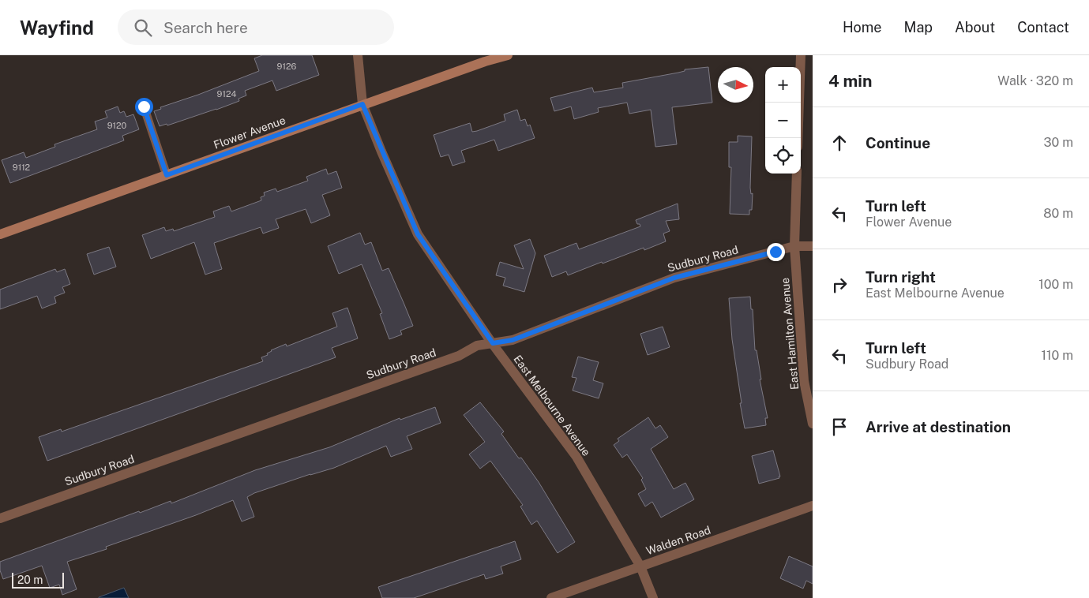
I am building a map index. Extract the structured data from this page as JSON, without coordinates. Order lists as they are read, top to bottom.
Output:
{
  "streets": {
    "street": [
      "Flower Avenue",
      "Sudbury Road",
      "East Hamilton Avenue",
      "East Melbourne Avenue",
      "Walden Road"
    ]
  },
  "crossings": [
    ["Flower Avenue", "East Melbourne Avenue"],
    ["Sudbury Road", "East Hamilton Avenue"],
    ["Sudbury Road", "East Melbourne Avenue"],
    ["East Melbourne Avenue", "Walden Road"]
  ],
  "house_numbers": [
    "9126",
    "9124",
    "9120",
    "9112"
  ],
  "scale_bar": "20 m",
  "north": "right",
  "page": {
    "header": "Wayfind",
    "search": "Search here",
    "nav": [
      "Home",
      "Map",
      "About",
      "Contact"
    ],
    "heading": ["4 min", "Walk · 320 m"],
    "map_buttons": ["+", "−"],
    "list": [
      ["Continue", "30 m"],
      ["Turn left", "Flower Avenue", "80 m"],
      ["Turn right", "East Melbourne Avenue", "100 m"],
      ["Turn left", "Sudbury Road", "110 m"],
      "Arrive at destination"
    ],
    "scale": "20 m"
  }
}
